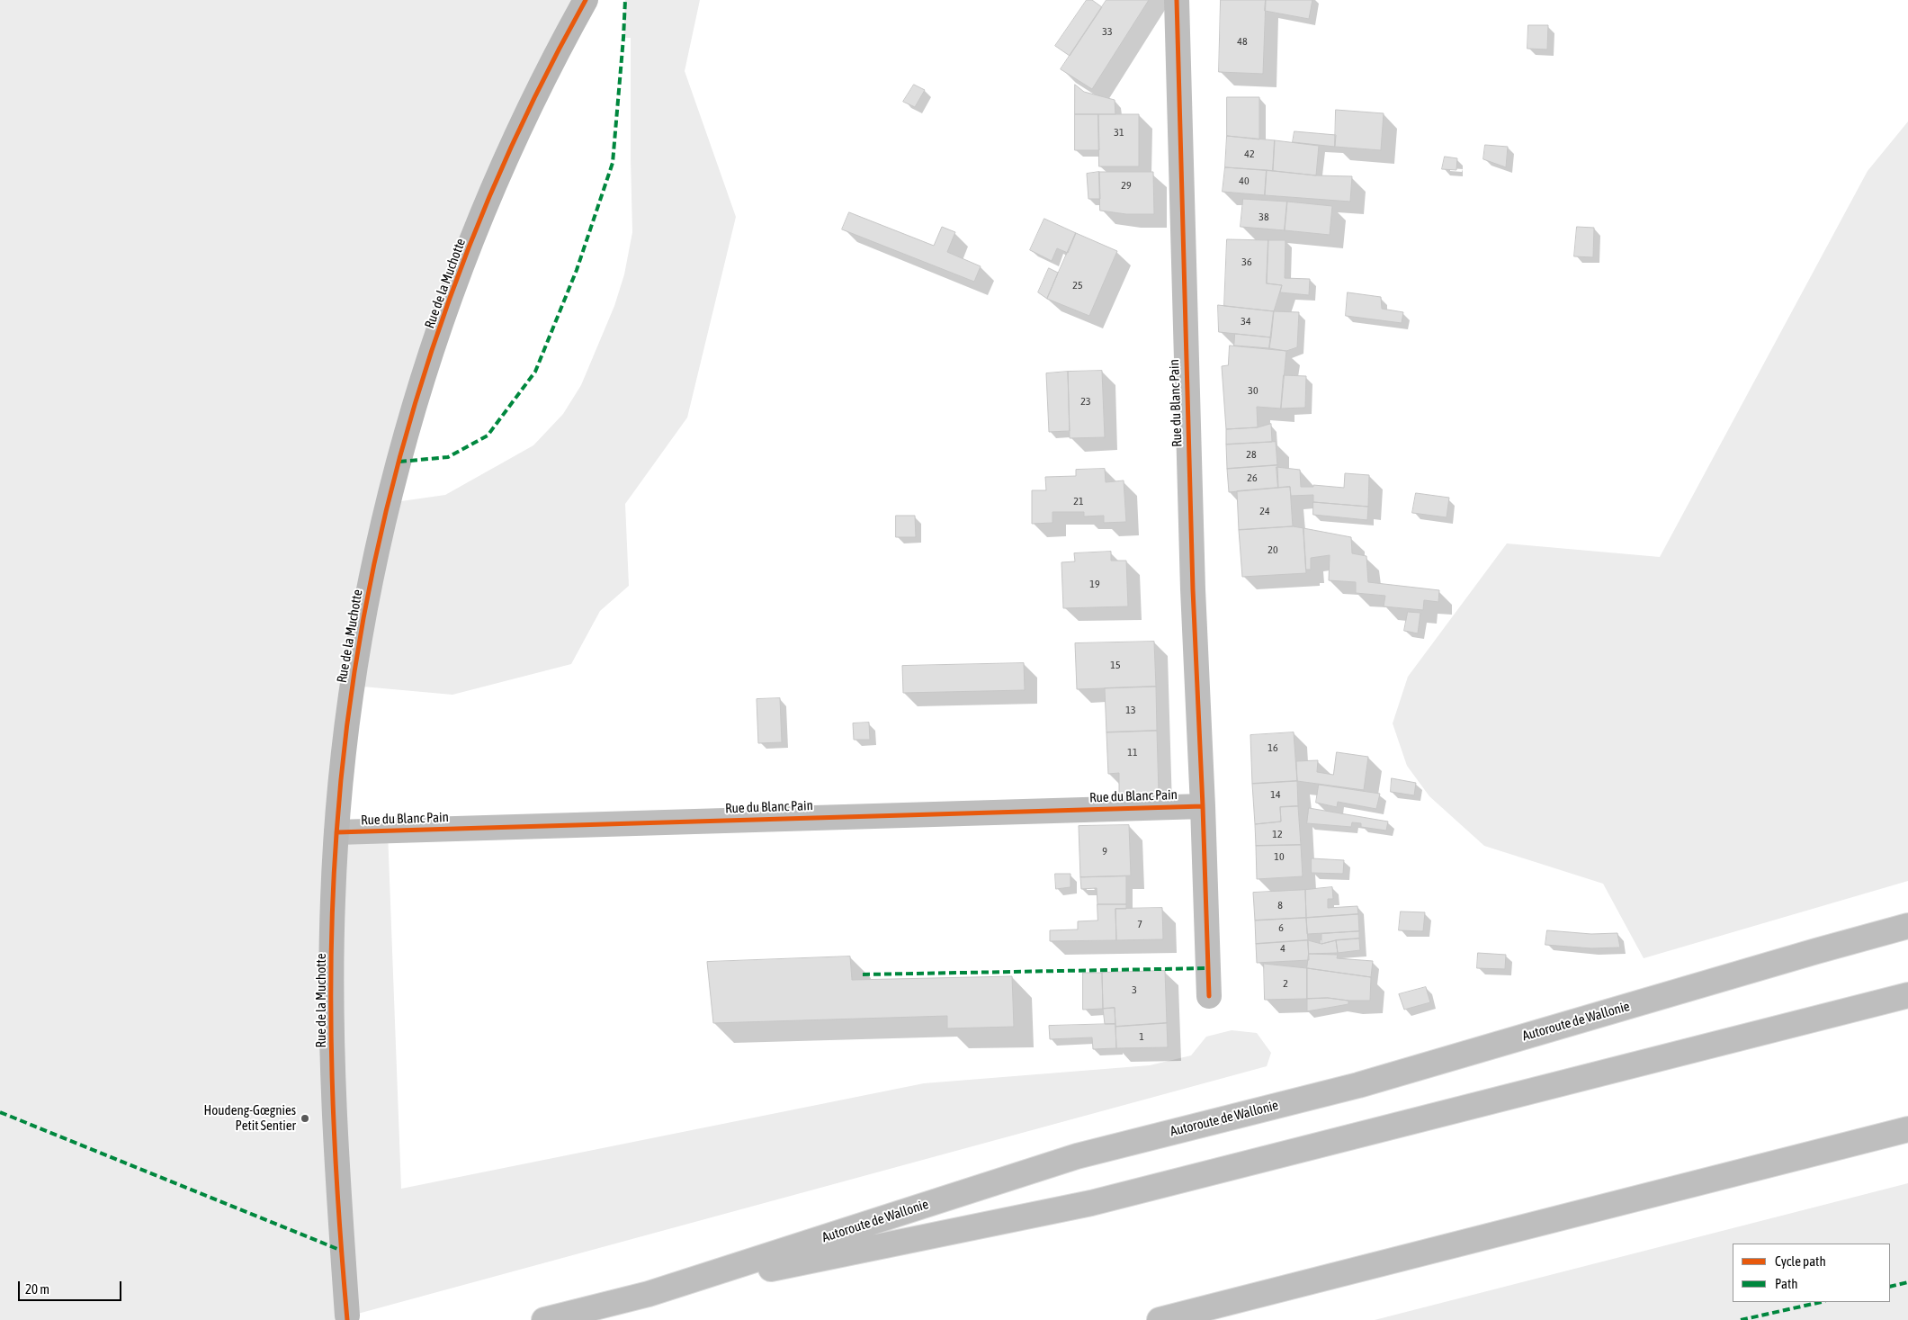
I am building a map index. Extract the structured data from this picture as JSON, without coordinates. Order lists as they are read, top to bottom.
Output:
{
  "streets": {
    "main road": ["Rue du Blanc Pain", "Autoroute de Wallonie"],
    "street": ["Rue de la Muchotte"]
  },
  "crossings": [
    ["Rue de la Muchotte", "Rue du Blanc Pain"]
  ],
  "places": ["Houdeng-Gœgnies Petit Sentier"],
  "house_numbers": [
    "33",
    "48",
    "31",
    "42",
    "40",
    "29",
    "38",
    "36",
    "25",
    "34",
    "30",
    "23",
    "28",
    "26",
    "21",
    "24",
    "20",
    "19",
    "15",
    "13",
    "16",
    "11",
    "14",
    "12",
    "9",
    "10",
    "8",
    "7",
    "6",
    "4",
    "2",
    "3",
    "1"
  ],
  "legend": ["Cycle path", "Path"],
  "scale_bar": "20 m"
}
